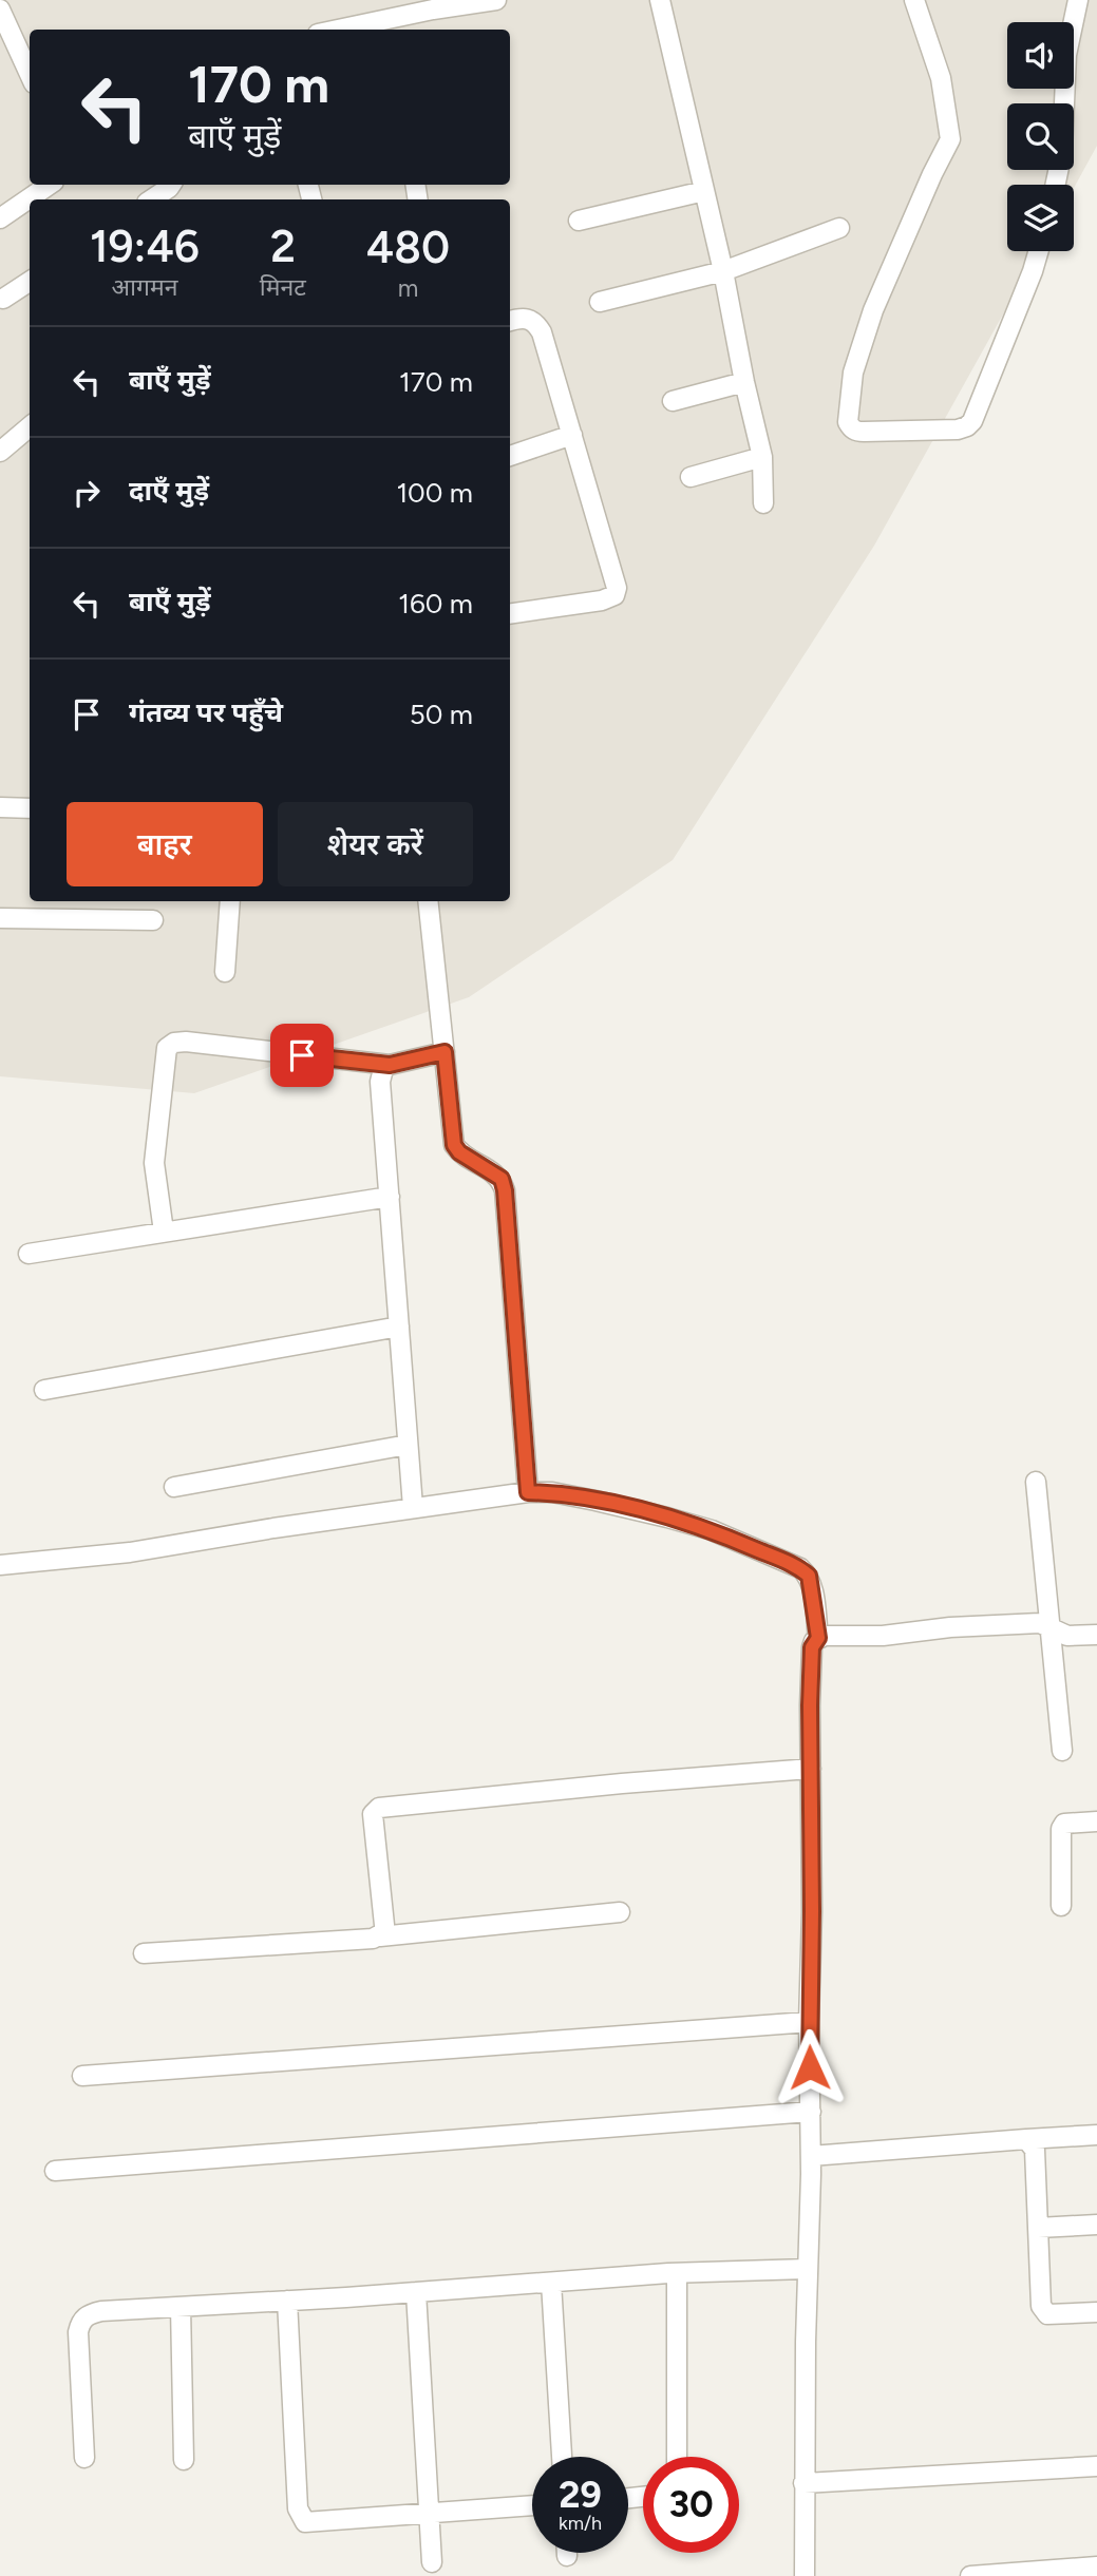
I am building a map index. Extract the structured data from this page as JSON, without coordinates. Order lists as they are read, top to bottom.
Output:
{
  "page": {
    "turn": ["170 m", "बाएँ मुड़ें"],
    "eta": [
      "19:46",
      "आगमन",
      "2",
      "मिनट",
      "480",
      "m"
    ],
    "list": [
      {
        "name": "बाएँ मुड़ें",
        "value": "170 m"
      },
      {
        "name": "दाएँ मुड़ें",
        "value": "100 m"
      },
      {
        "name": "बाएँ मुड़ें",
        "value": "160 m"
      },
      {
        "name": "गंतव्य पर पहुँचे",
        "value": "50 m"
      }
    ],
    "buttons": ["बाहर", "शेयर करें"],
    "speed": "29 km/h",
    "limit": "30"
  }
}
